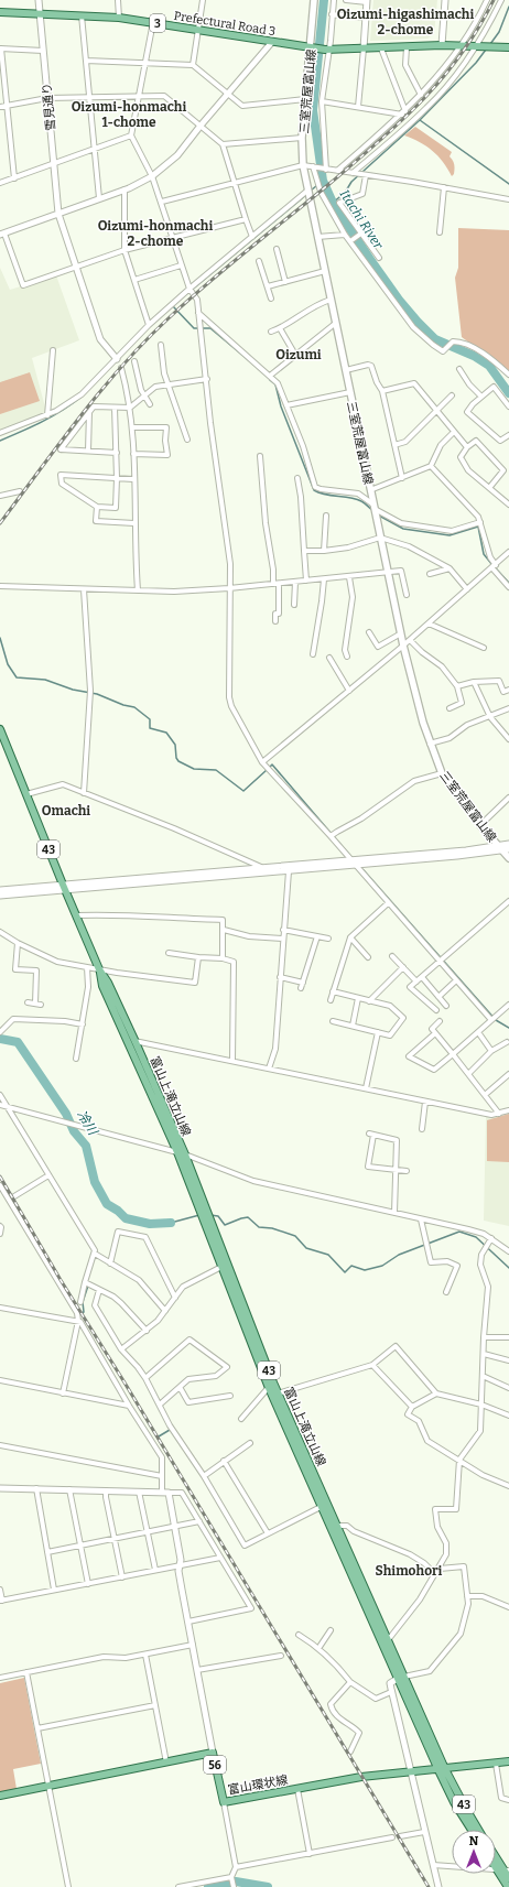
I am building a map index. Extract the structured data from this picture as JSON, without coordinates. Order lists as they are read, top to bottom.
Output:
{
  "streets": {
    "main road": [
      "3",
      "Prefectural Road 3",
      "三室荒屋富山線",
      "43",
      "富山上滝立山線",
      "56",
      "富山環状線"
    ],
    "street": ["雪見通り"]
  },
  "crossings": [
    ["3", "Prefectural Road 3"],
    ["3", "三室荒屋富山線"],
    ["Prefectural Road 3", "三室荒屋富山線"],
    ["Prefectural Road 3", "雪見通り"],
    ["富山上滝立山線", "富山環状線"],
    ["56", "富山環状線"]
  ],
  "districts": [
    "Oizumi-higashimachi 2-chome",
    "Oizumi-honmachi 1-chome",
    "Oizumi-honmachi 2-chome",
    "Oizumi",
    "Omachi",
    "Shimohori"
  ],
  "water": ["Itachi River", "冷川"],
  "north": "top"
}
